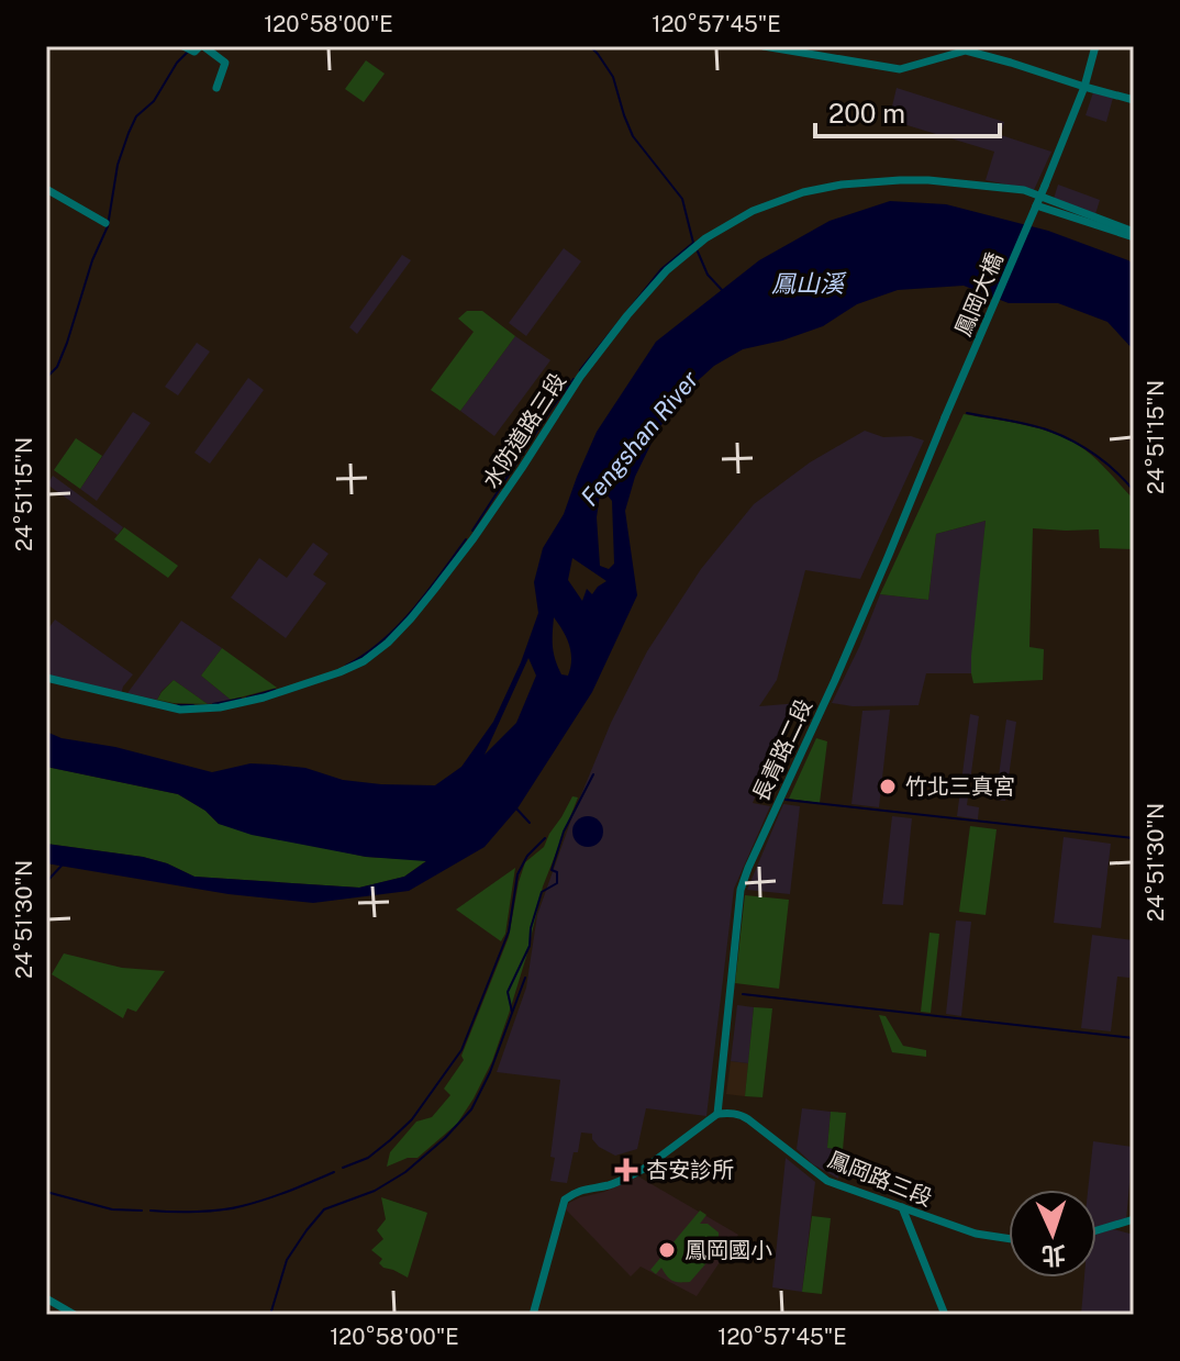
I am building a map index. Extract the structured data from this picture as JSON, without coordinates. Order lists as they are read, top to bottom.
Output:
{
  "streets": {
    "street": [
      "鳳岡大橋",
      "水防道路三段",
      "長青路二段",
      "鳳岡路三段"
    ]
  },
  "crossings": [
    ["鳳岡大橋", "水防道路三段"],
    ["鳳岡大橋", "長青路二段"],
    ["長青路二段", "鳳岡路三段"]
  ],
  "water": ["鳳山溪", "Fengshan River"],
  "places": {
    "other": ["竹北三真宮", "鳳岡國小"],
    "health": ["杏安診所"]
  },
  "scale_bar": "200 m",
  "north": "bottom",
  "coordinates": [
    "120°58'00\"E",
    "120°57'45\"E",
    "24°51'15\"N",
    "24°51'30\"N"
  ]
}
